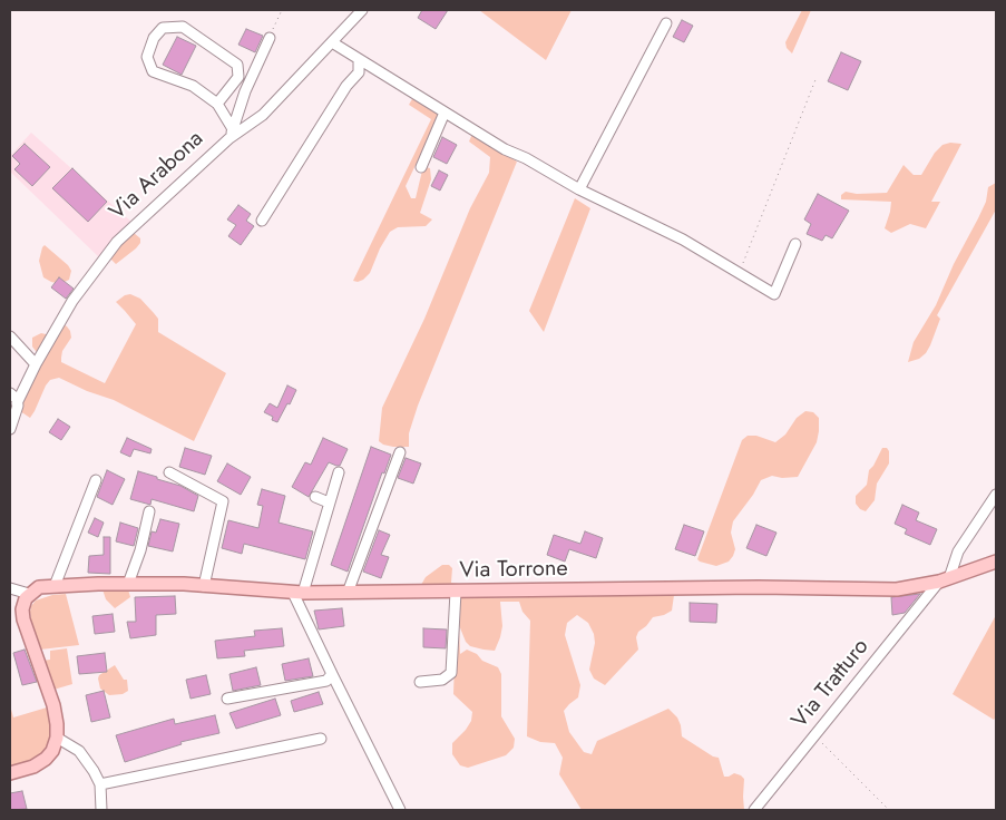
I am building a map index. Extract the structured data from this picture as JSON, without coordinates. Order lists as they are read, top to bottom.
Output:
{
  "streets": {
    "main road": ["Via Torrone"],
    "street": ["Via Arabona", "Via Tratturo"]
  },
  "crossings": [
    ["Via Torrone", "Via Tratturo"]
  ]
}
